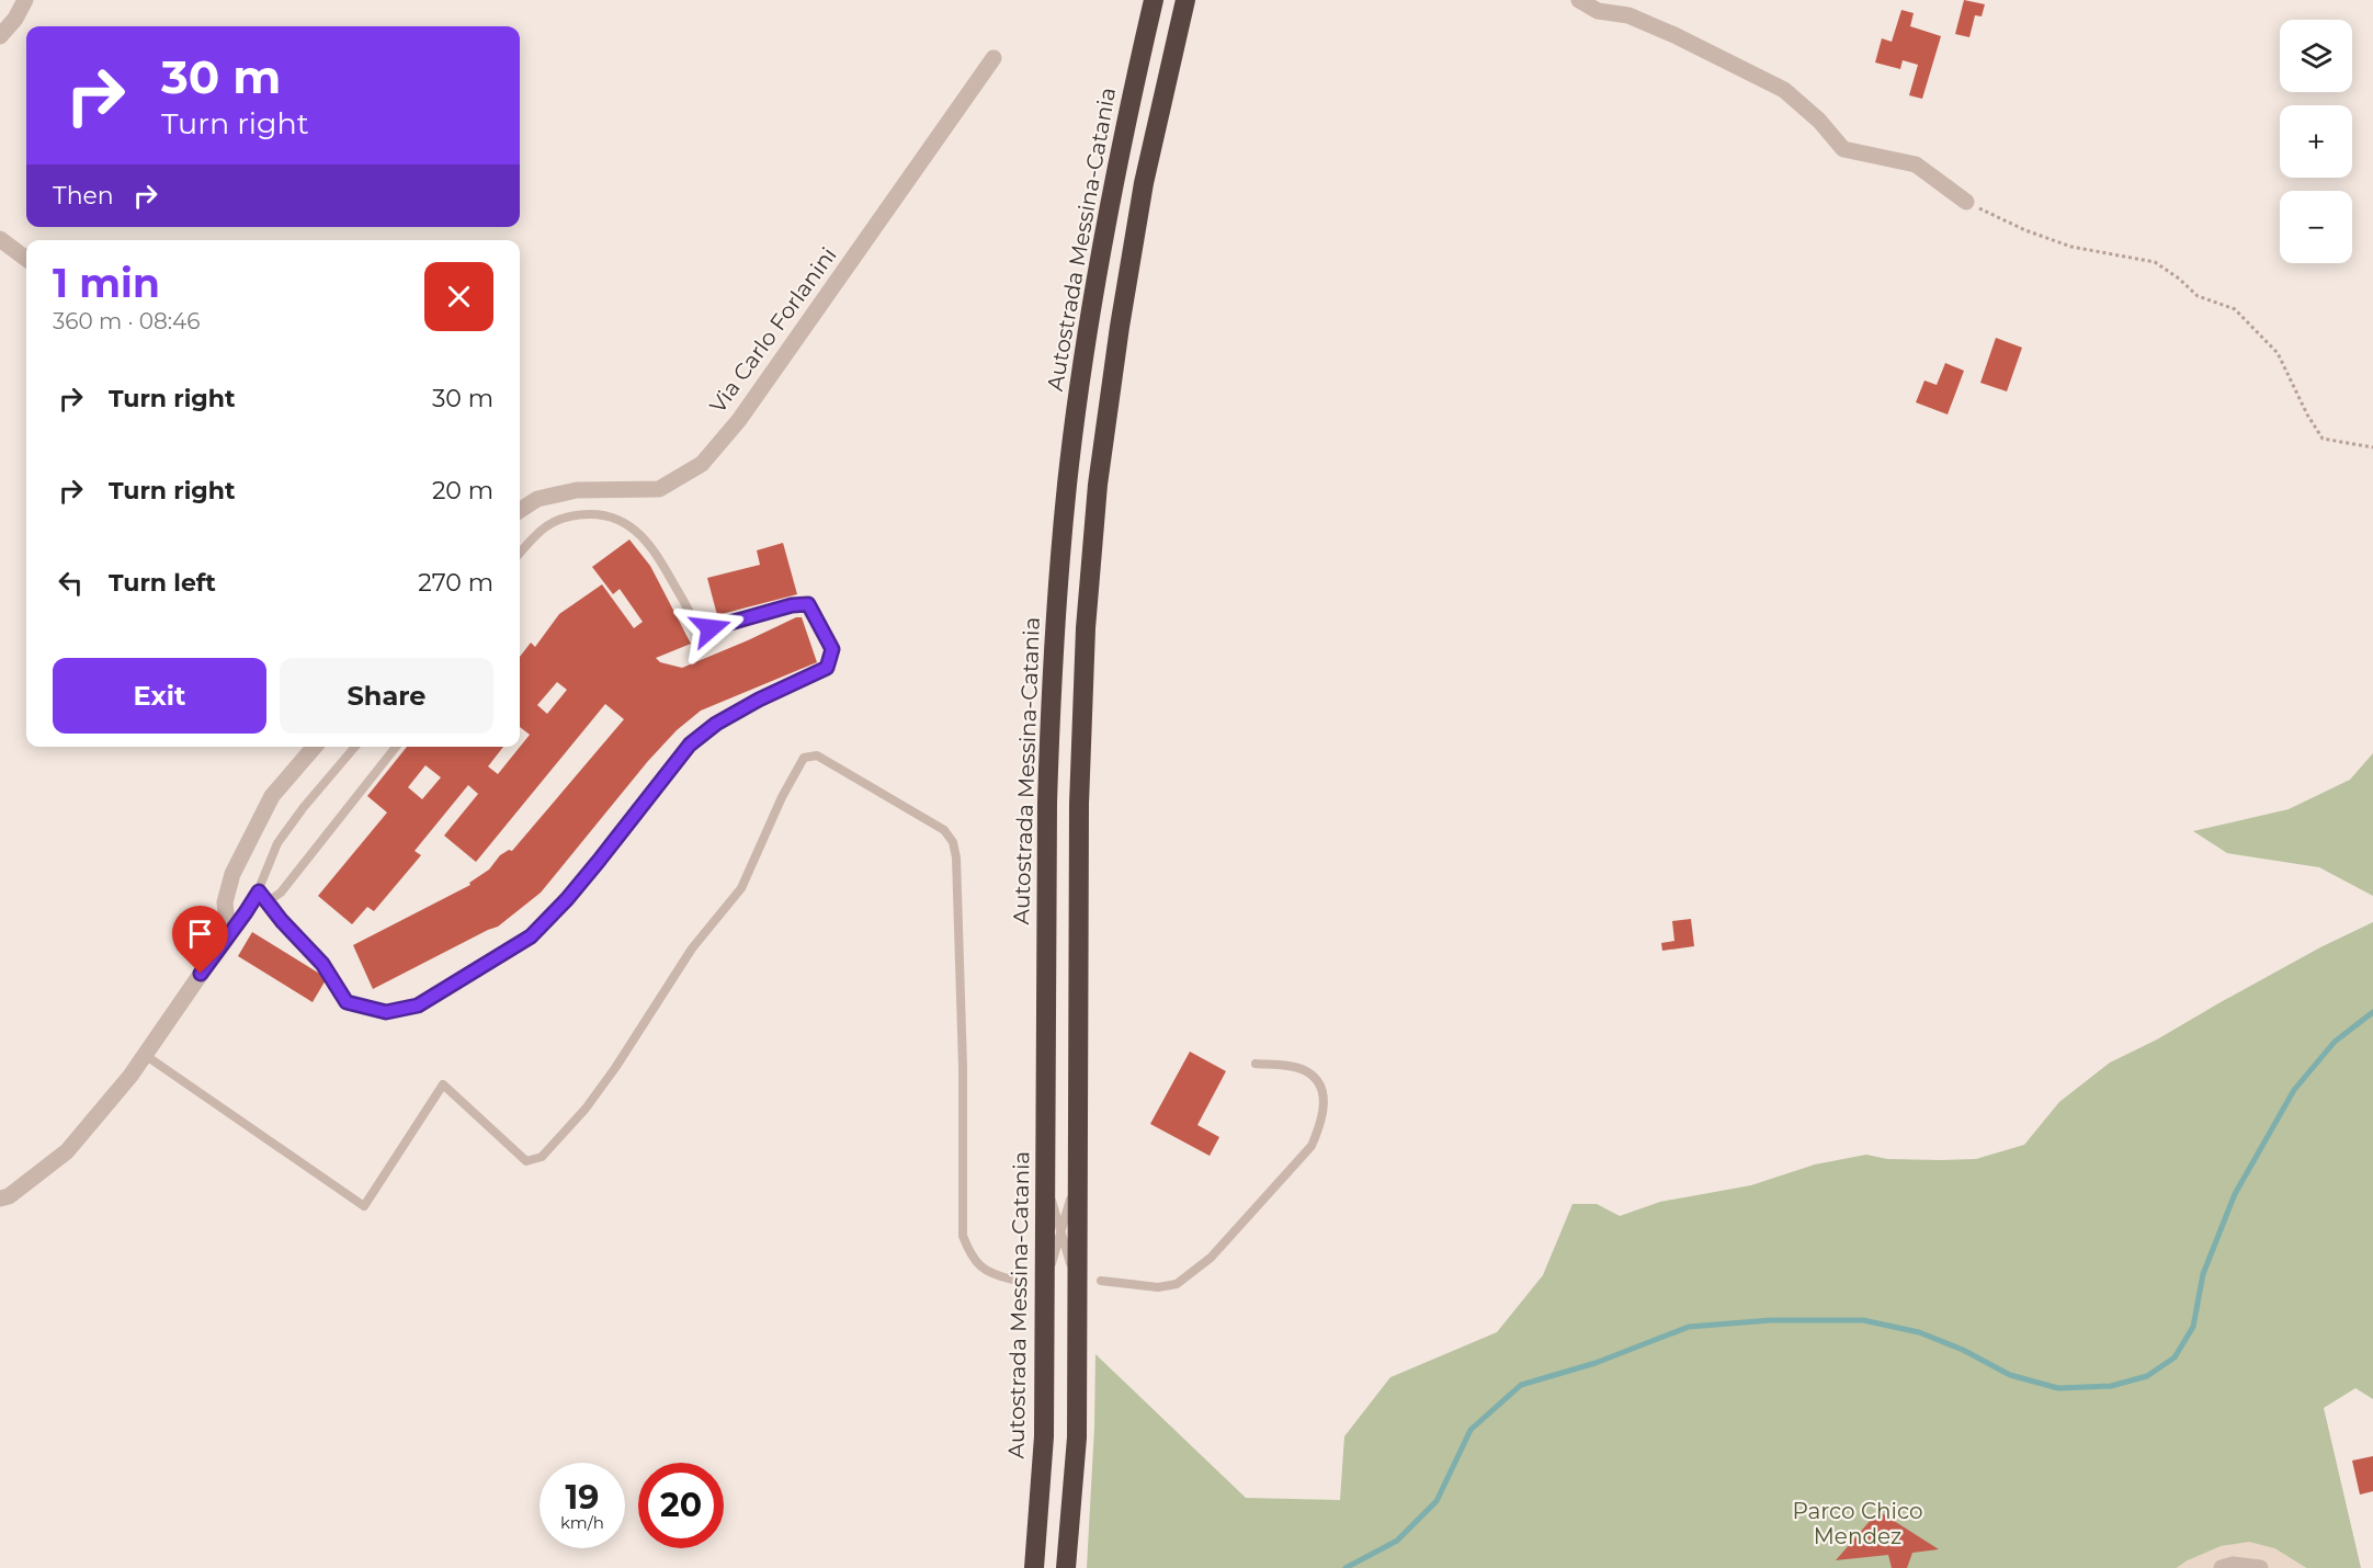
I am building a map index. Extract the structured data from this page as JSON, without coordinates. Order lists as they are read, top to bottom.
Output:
{
  "streets": {
    "highway": ["Autostrada Messina-Catania"],
    "street": ["Via Carlo Forlanini"]
  },
  "parks": ["Parco Chico Mendez"],
  "page": {
    "map_buttons": ["+", "−"],
    "turn": ["30 m", "Turn right"],
    "then": "Then",
    "heading": ["1 min", "360 m · 08:46"],
    "list": [
      {
        "name": "Turn right",
        "value": "30 m"
      },
      {
        "name": "Turn right",
        "value": "20 m"
      },
      {
        "name": "Turn left",
        "value": "270 m"
      }
    ],
    "buttons": ["Exit", "Share"],
    "speed": "19 km/h",
    "limit": "20"
  }
}
